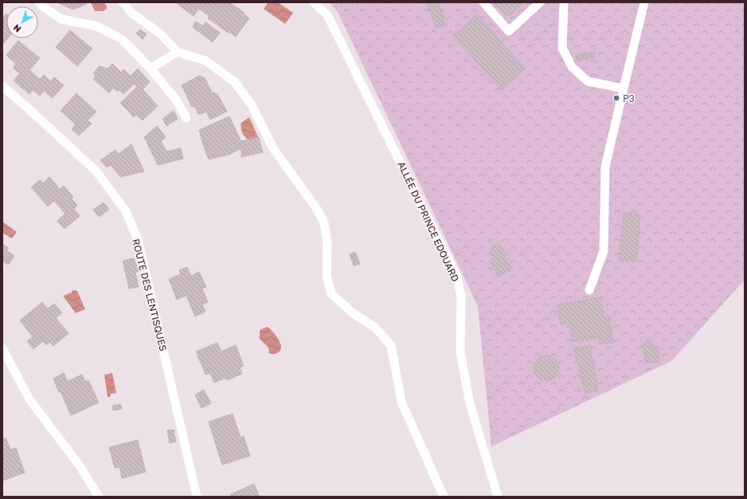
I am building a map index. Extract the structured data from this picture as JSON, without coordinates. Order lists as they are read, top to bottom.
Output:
{
  "streets": {
    "street": ["ALLÉE DU PRINCE EDOUARD", "ROUTE DES LENTISQUES"]
  },
  "places": ["P3"],
  "north": "bottom left"
}
